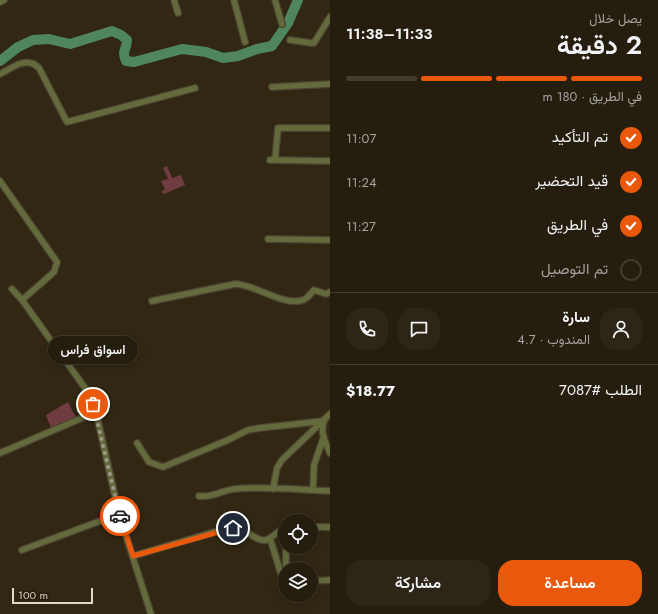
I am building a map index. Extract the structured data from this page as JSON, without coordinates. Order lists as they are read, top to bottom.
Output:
{
  "places": ["اسواق فراس"],
  "scale_bar": "100 m",
  "page": {
    "heading": ["2 دقيقة", "يصل خلال", "11:33–11:38"],
    "panel": [
      "سارة",
      "المندوب · 4.7",
      "الطلب #7087",
      "$18.77"
    ],
    "bar": "في الطريق · 180 m",
    "list": [
      ["تم التأكيد", "11:07"],
      ["قيد التحضير", "11:24"],
      ["في الطريق", "11:27"],
      "تم التوصيل"
    ],
    "bubble": "اسواق فراس",
    "buttons": ["مساعدة", "مشاركة"],
    "scale": "100 m"
  }
}
